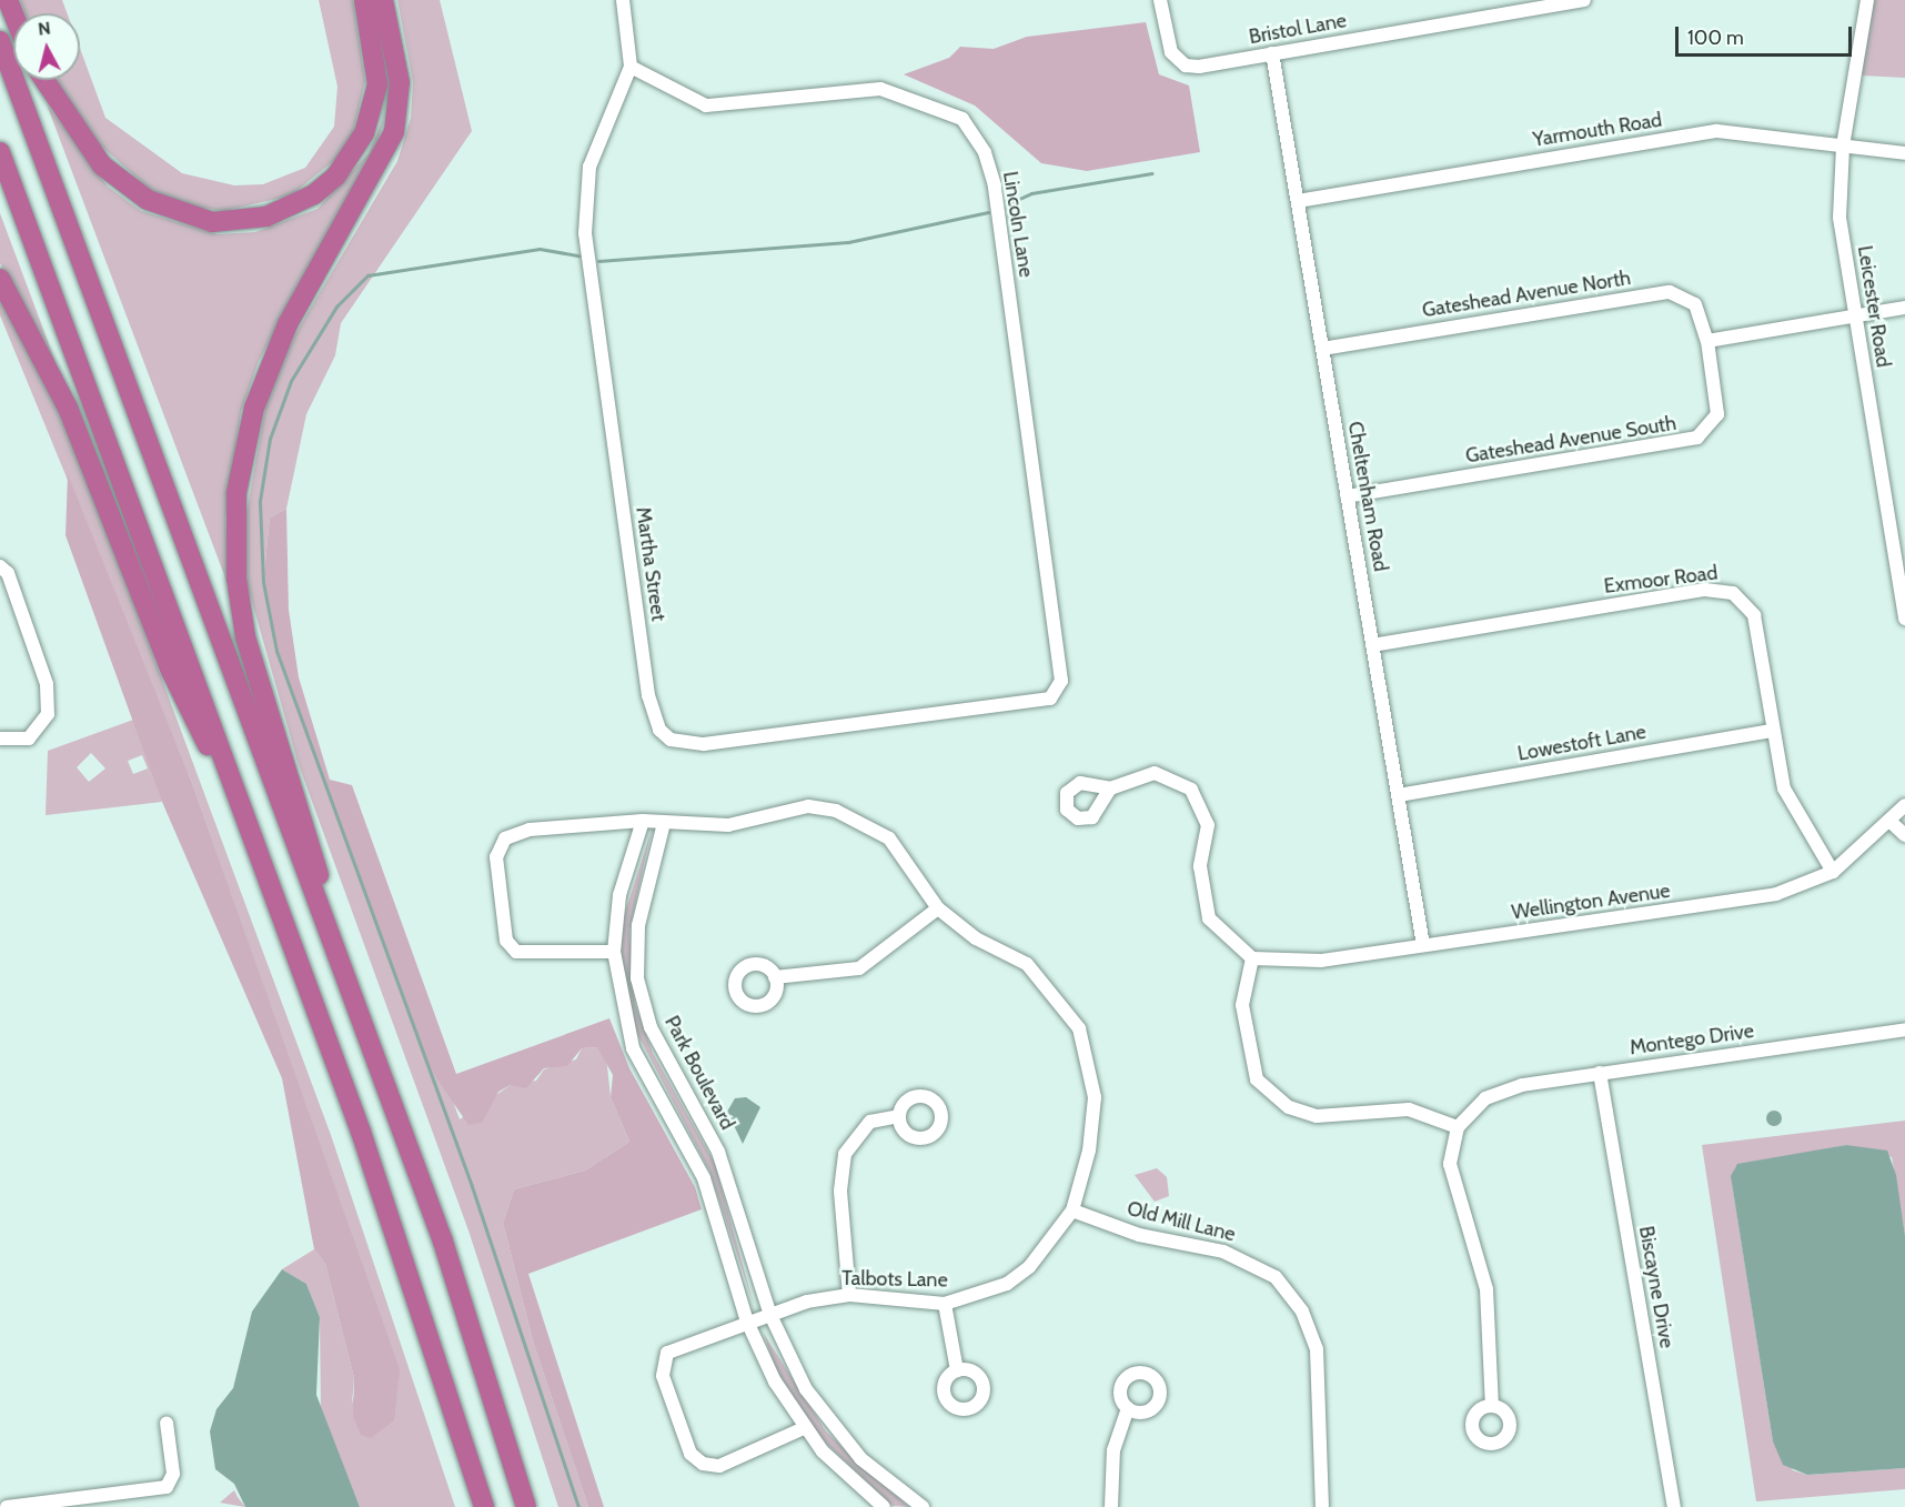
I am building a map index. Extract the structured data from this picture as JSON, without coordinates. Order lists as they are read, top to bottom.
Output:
{
  "streets": {
    "street": [
      "Bristol Lane",
      "Yarmouth Road",
      "Lincoln Lane",
      "Gateshead Avenue North",
      "Leicester Road",
      "Gateshead Avenue South",
      "Cheltenham Road",
      "Martha Street",
      "Exmoor Road",
      "Lowestoft Lane",
      "Wellington Avenue",
      "Montego Drive",
      "Park Boulevard",
      "Old Mill Lane",
      "Talbots Lane",
      "Biscayne Drive"
    ]
  },
  "crossings": [
    ["Bristol Lane", "Cheltenham Road"],
    ["Yarmouth Road", "Leicester Road"],
    ["Yarmouth Road", "Cheltenham Road"],
    ["Lincoln Lane", "Martha Street"],
    ["Gateshead Avenue North", "Gateshead Avenue South"],
    ["Gateshead Avenue North", "Cheltenham Road"],
    ["Gateshead Avenue South", "Cheltenham Road"],
    ["Cheltenham Road", "Exmoor Road"],
    ["Cheltenham Road", "Lowestoft Lane"],
    ["Cheltenham Road", "Wellington Avenue"],
    ["Exmoor Road", "Lowestoft Lane"],
    ["Exmoor Road", "Wellington Avenue"],
    ["Montego Drive", "Biscayne Drive"],
    ["Park Boulevard", "Talbots Lane"],
    ["Old Mill Lane", "Talbots Lane"]
  ],
  "scale_bar": "100 m",
  "north": "top"
}
